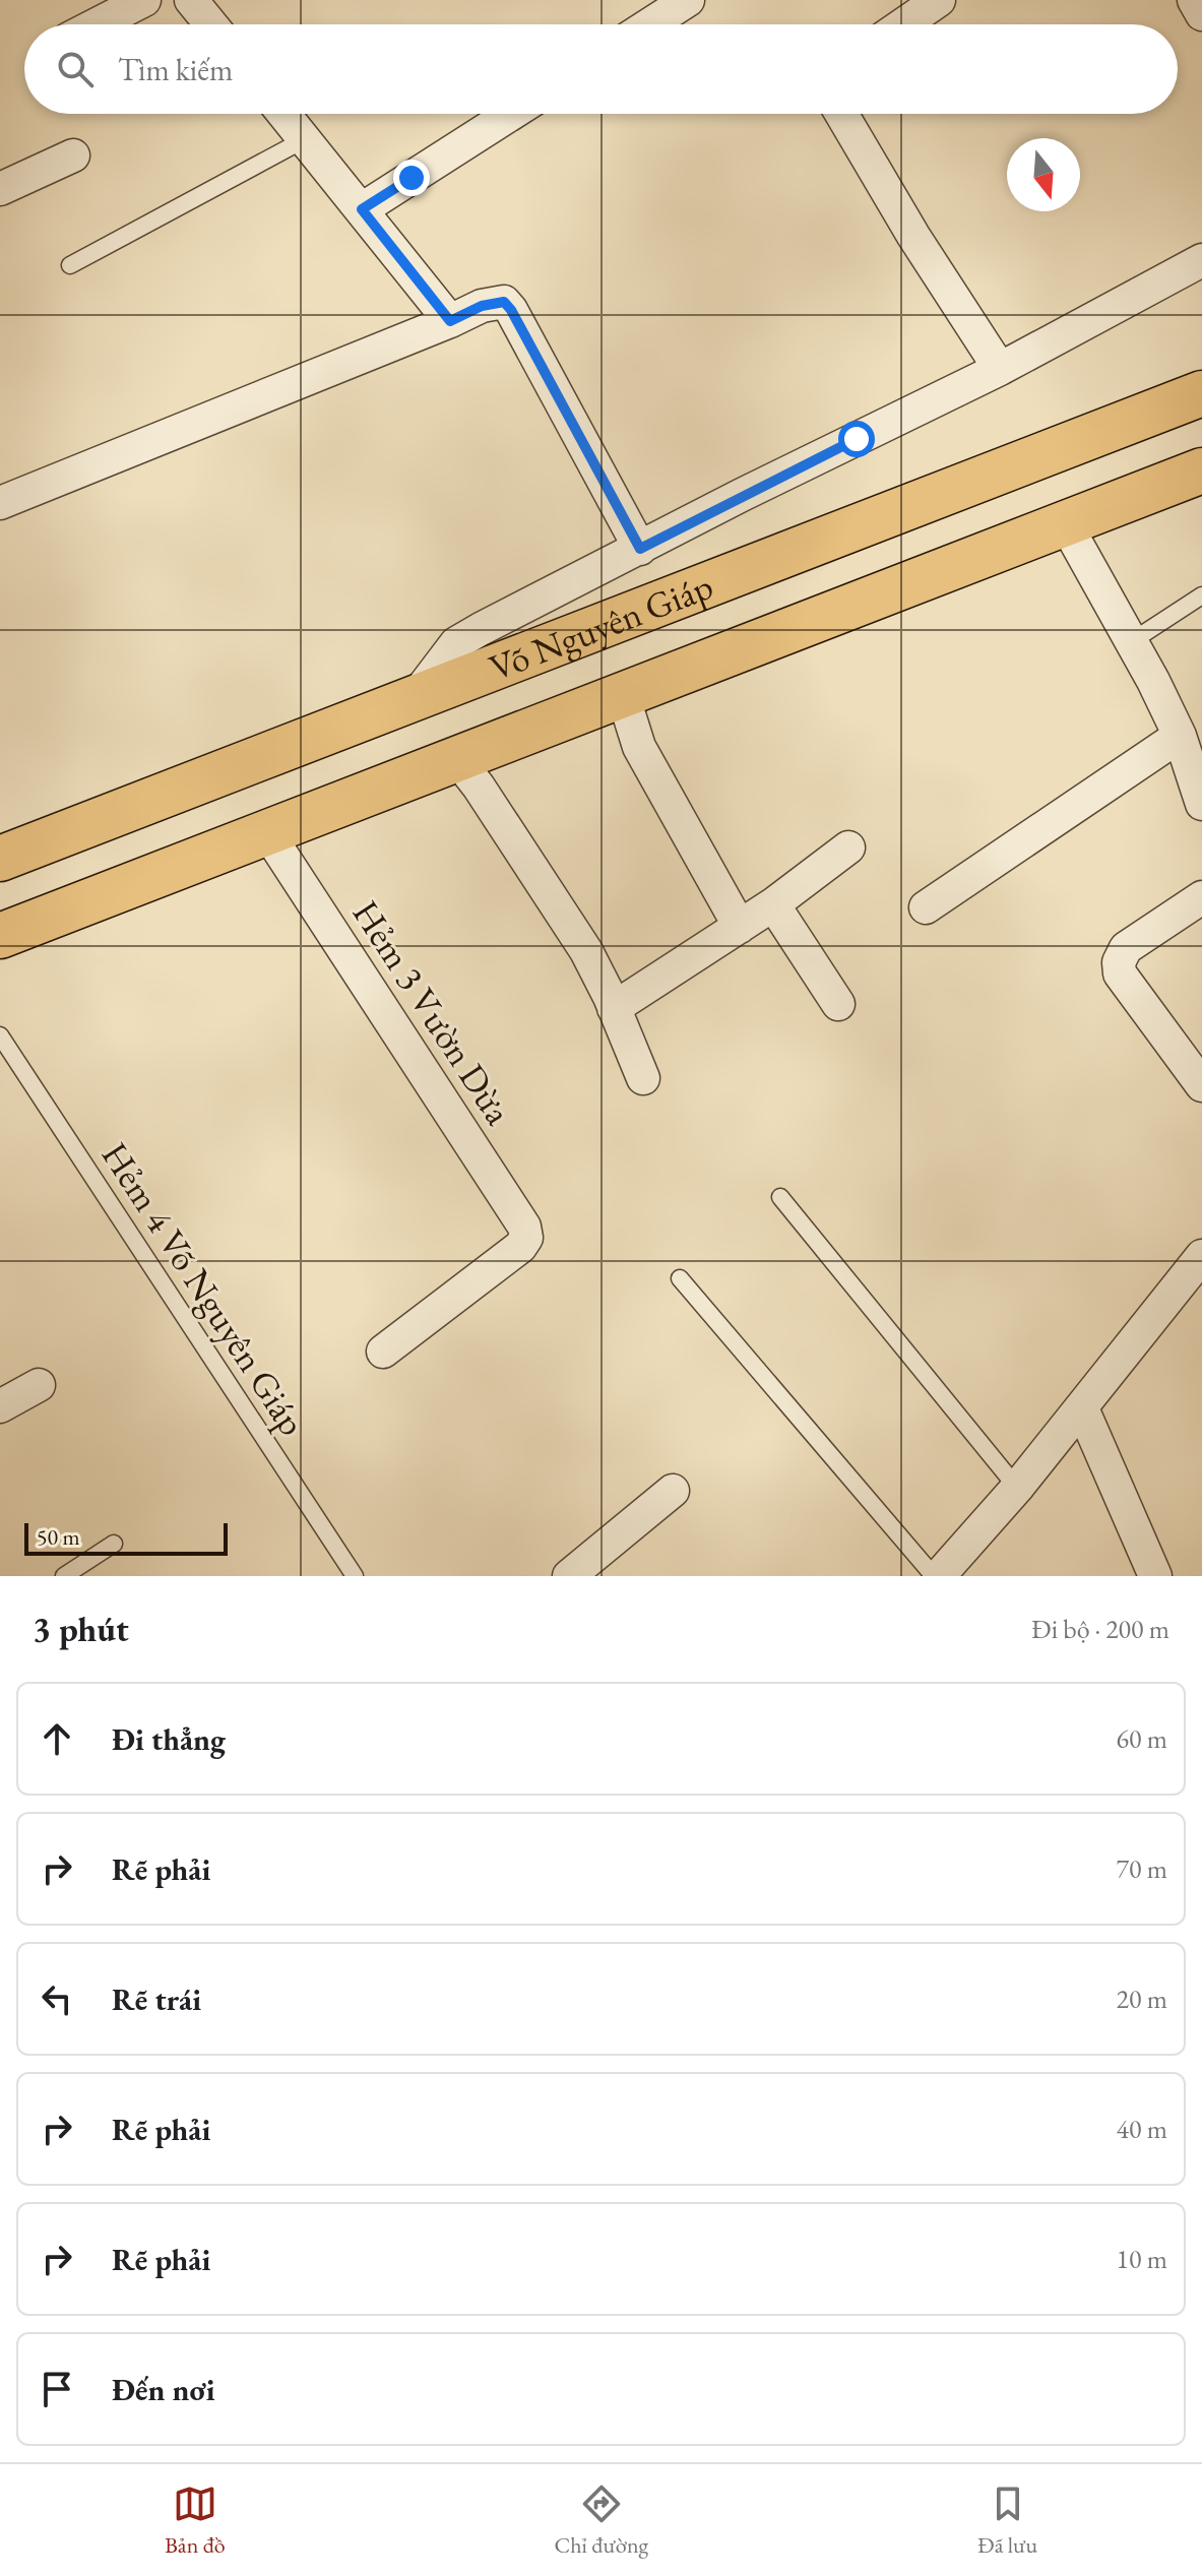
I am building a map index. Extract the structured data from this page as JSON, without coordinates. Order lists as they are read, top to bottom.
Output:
{
  "streets": {
    "highway": ["Võ Nguyên Giáp"],
    "street": ["Hẻm 3 Vườn Dừa"],
    "lane": ["Hẻm 4 Võ Nguyên Giáp"]
  },
  "crossings": [
    ["Võ Nguyên Giáp", "Hẻm 3 Vườn Dừa"]
  ],
  "scale_bar": "50 m",
  "north": "bottom",
  "page": {
    "search": "Tìm kiếm",
    "scale": "50 m",
    "heading": ["3 phút", "Đi bộ · 200 m"],
    "list": [
      ["Đi thẳng", "60 m"],
      ["Rẽ phải", "70 m"],
      ["Rẽ trái", "20 m"],
      ["Rẽ phải", "40 m"],
      ["Rẽ phải", "10 m"],
      "Đến nơi"
    ],
    "nav": ["Bản đồ", "Chỉ đường", "Đã lưu"]
  }
}
